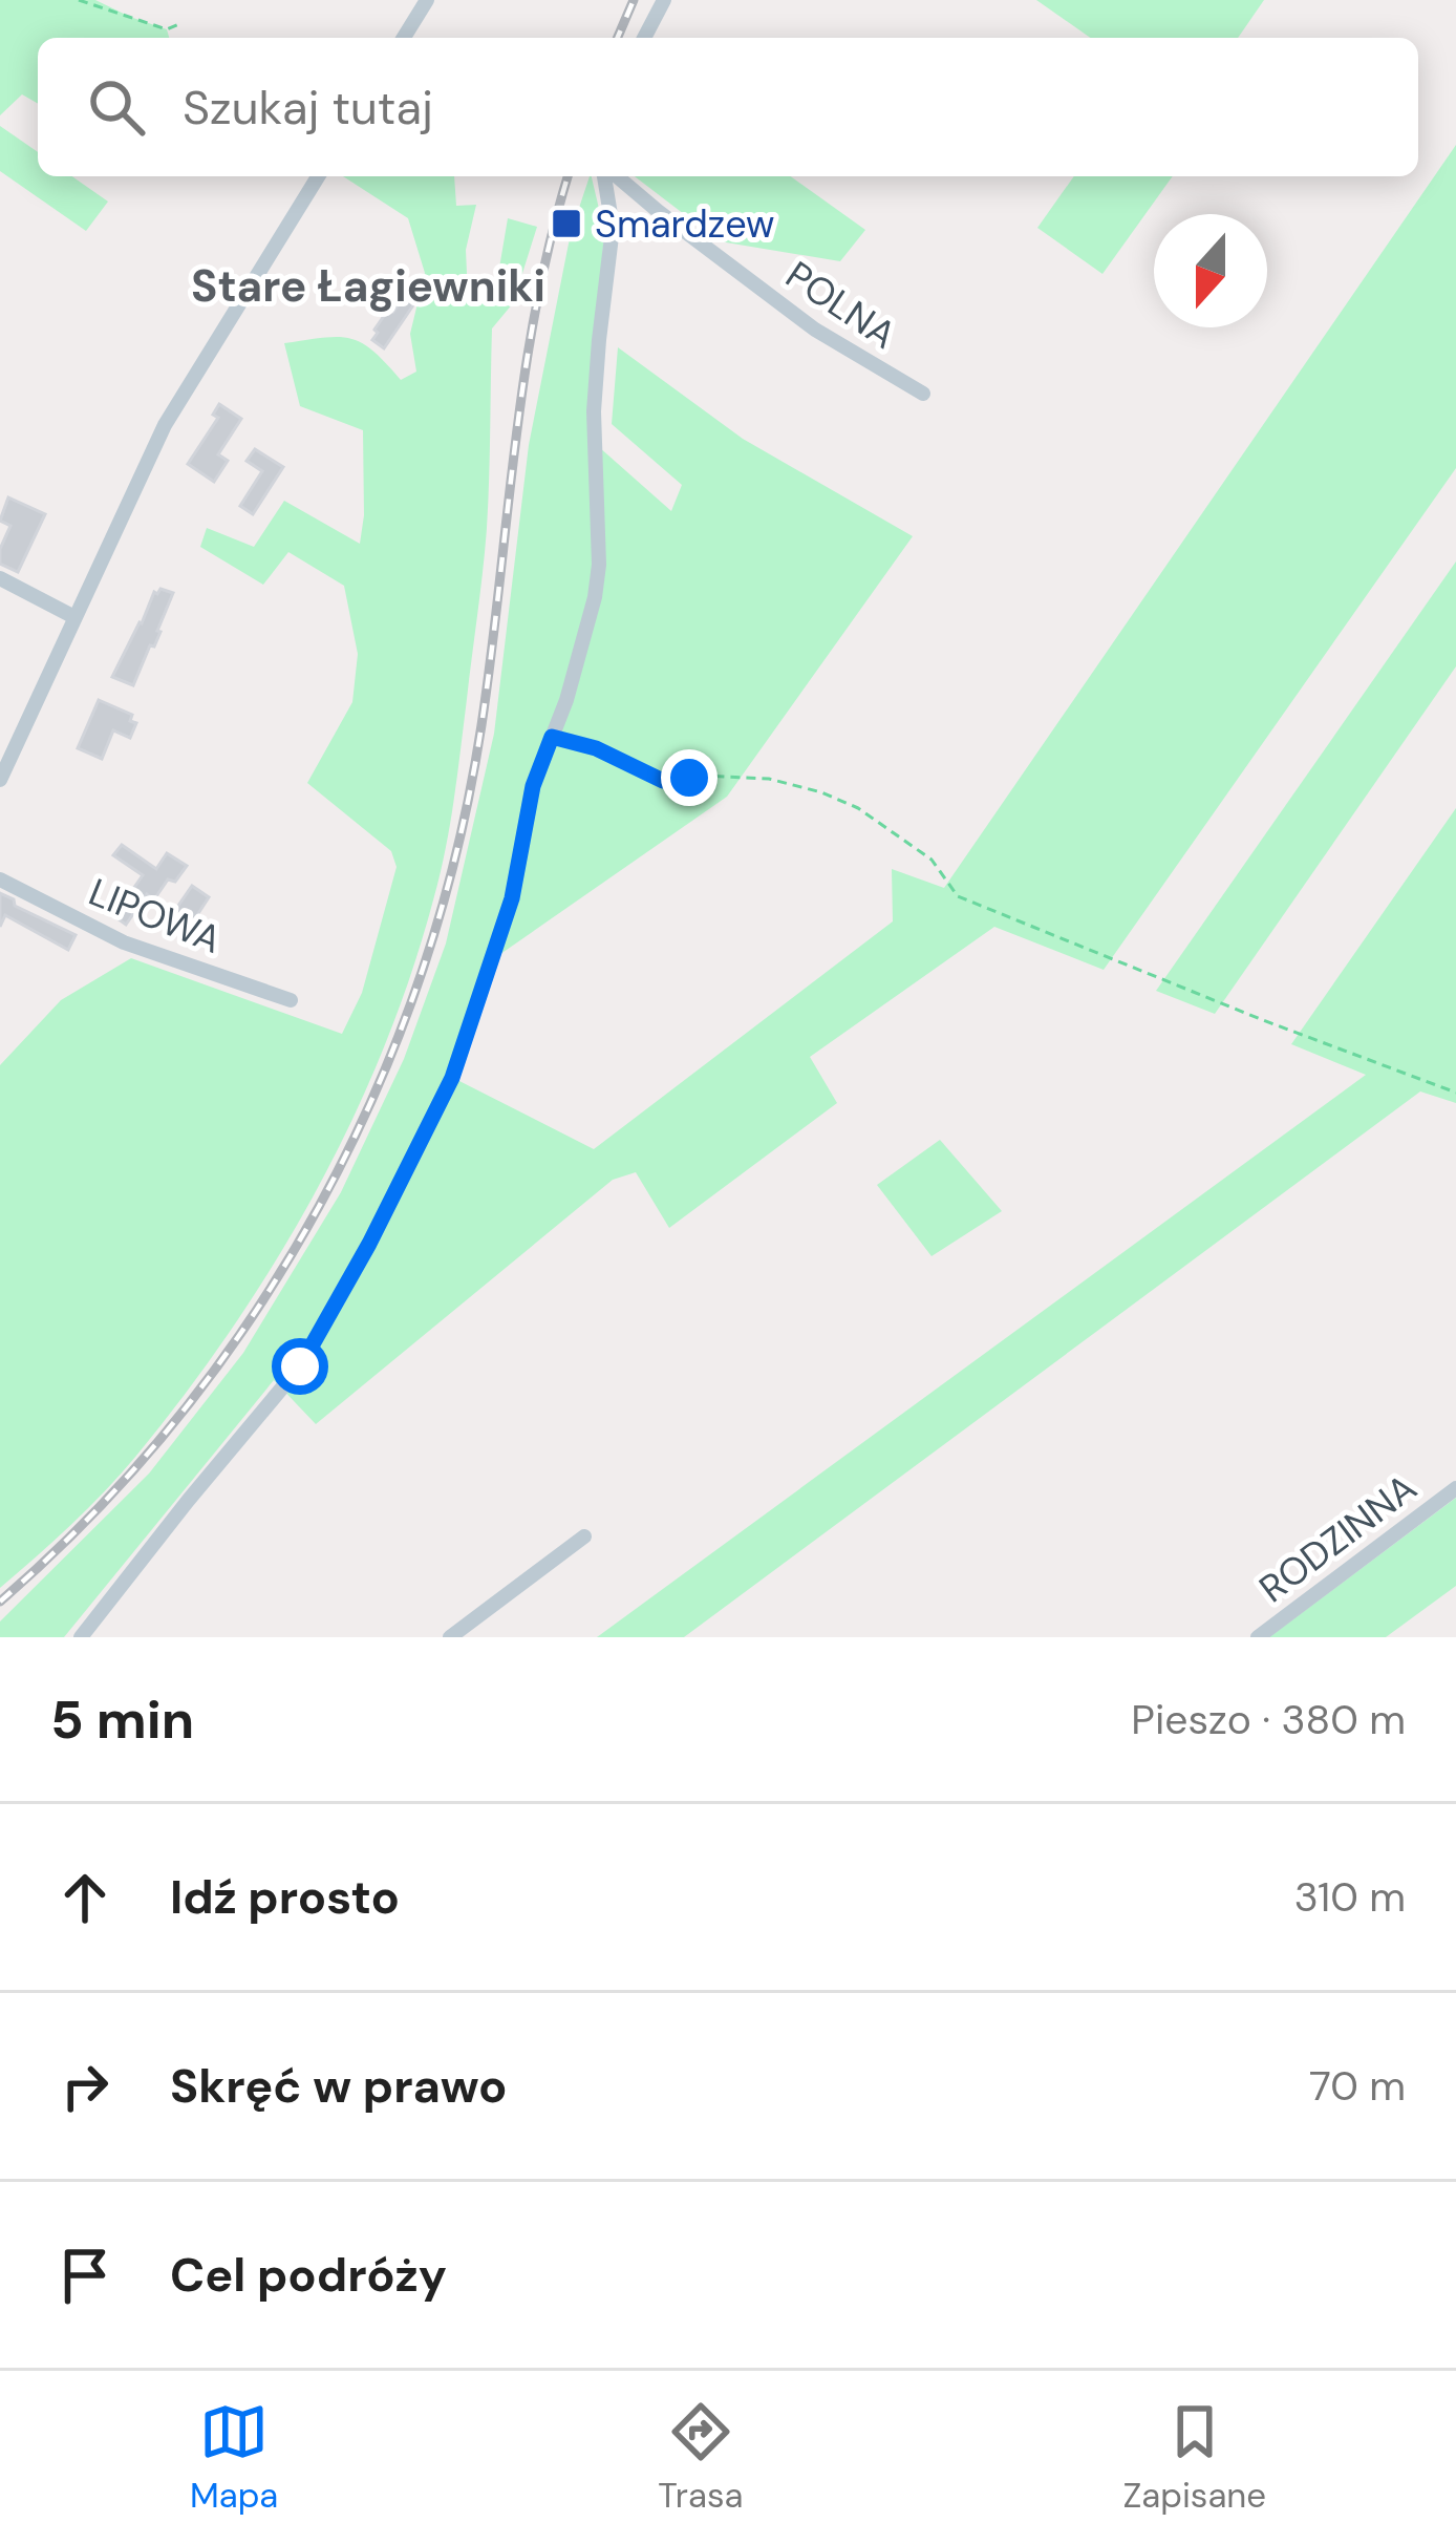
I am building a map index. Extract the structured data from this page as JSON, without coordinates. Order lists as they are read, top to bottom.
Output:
{
  "streets": {
    "street": ["POLNA", "LIPOWA", "RODZINNA"]
  },
  "districts": ["Stare Łagiewniki"],
  "places": {
    "transit": ["Smardzew"]
  },
  "north": "bottom",
  "page": {
    "search": "Szukaj tutaj",
    "heading": ["5 min", "Pieszo · 380 m"],
    "list": [
      ["Idź prosto", "310 m"],
      ["Skręć w prawo", "70 m"],
      "Cel podróży"
    ],
    "nav": ["Mapa", "Trasa", "Zapisane"]
  }
}
